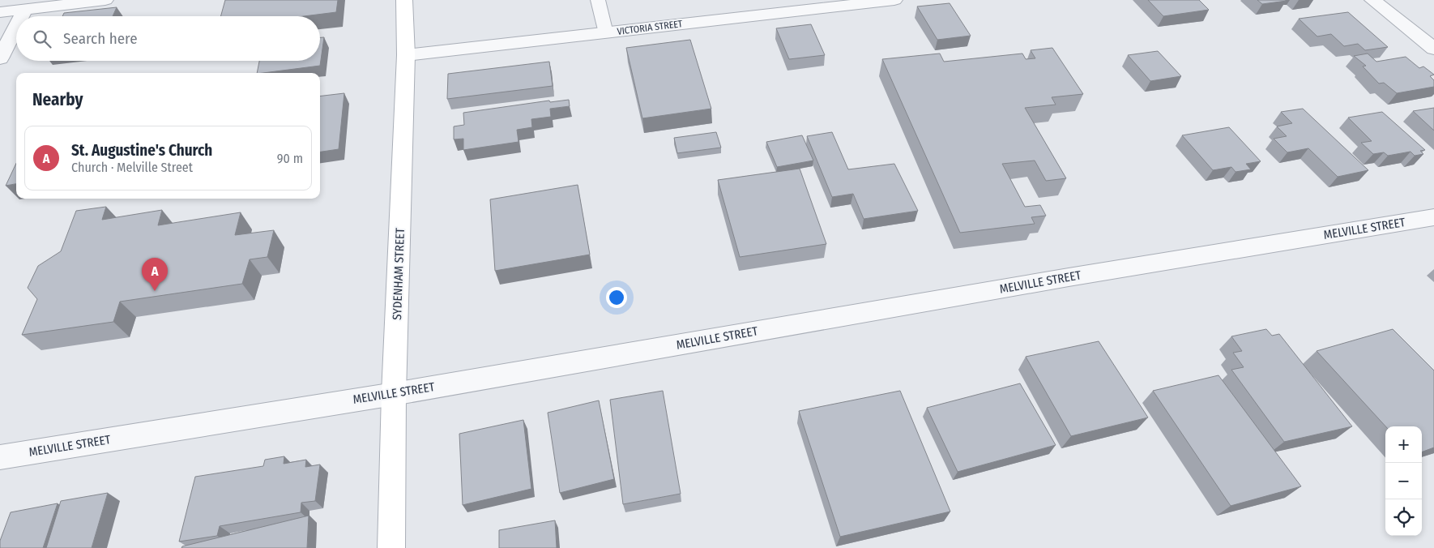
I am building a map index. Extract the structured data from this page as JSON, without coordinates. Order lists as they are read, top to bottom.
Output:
{
  "streets": {
    "main road": ["SYDENHAM STREET"],
    "street": ["VICTORIA STREET", "MELVILLE STREET"]
  },
  "crossings": [
    ["VICTORIA STREET", "SYDENHAM STREET"],
    ["MELVILLE STREET", "SYDENHAM STREET"]
  ],
  "page": {
    "search": "Search here",
    "heading": "Nearby",
    "list": [
      {
        "mark": "A",
        "name": "St. Augustine's Church",
        "note": "Church · Melville Street",
        "value": "90 m"
      }
    ],
    "pins": "A",
    "map_buttons": ["+", "−"]
  }
}
